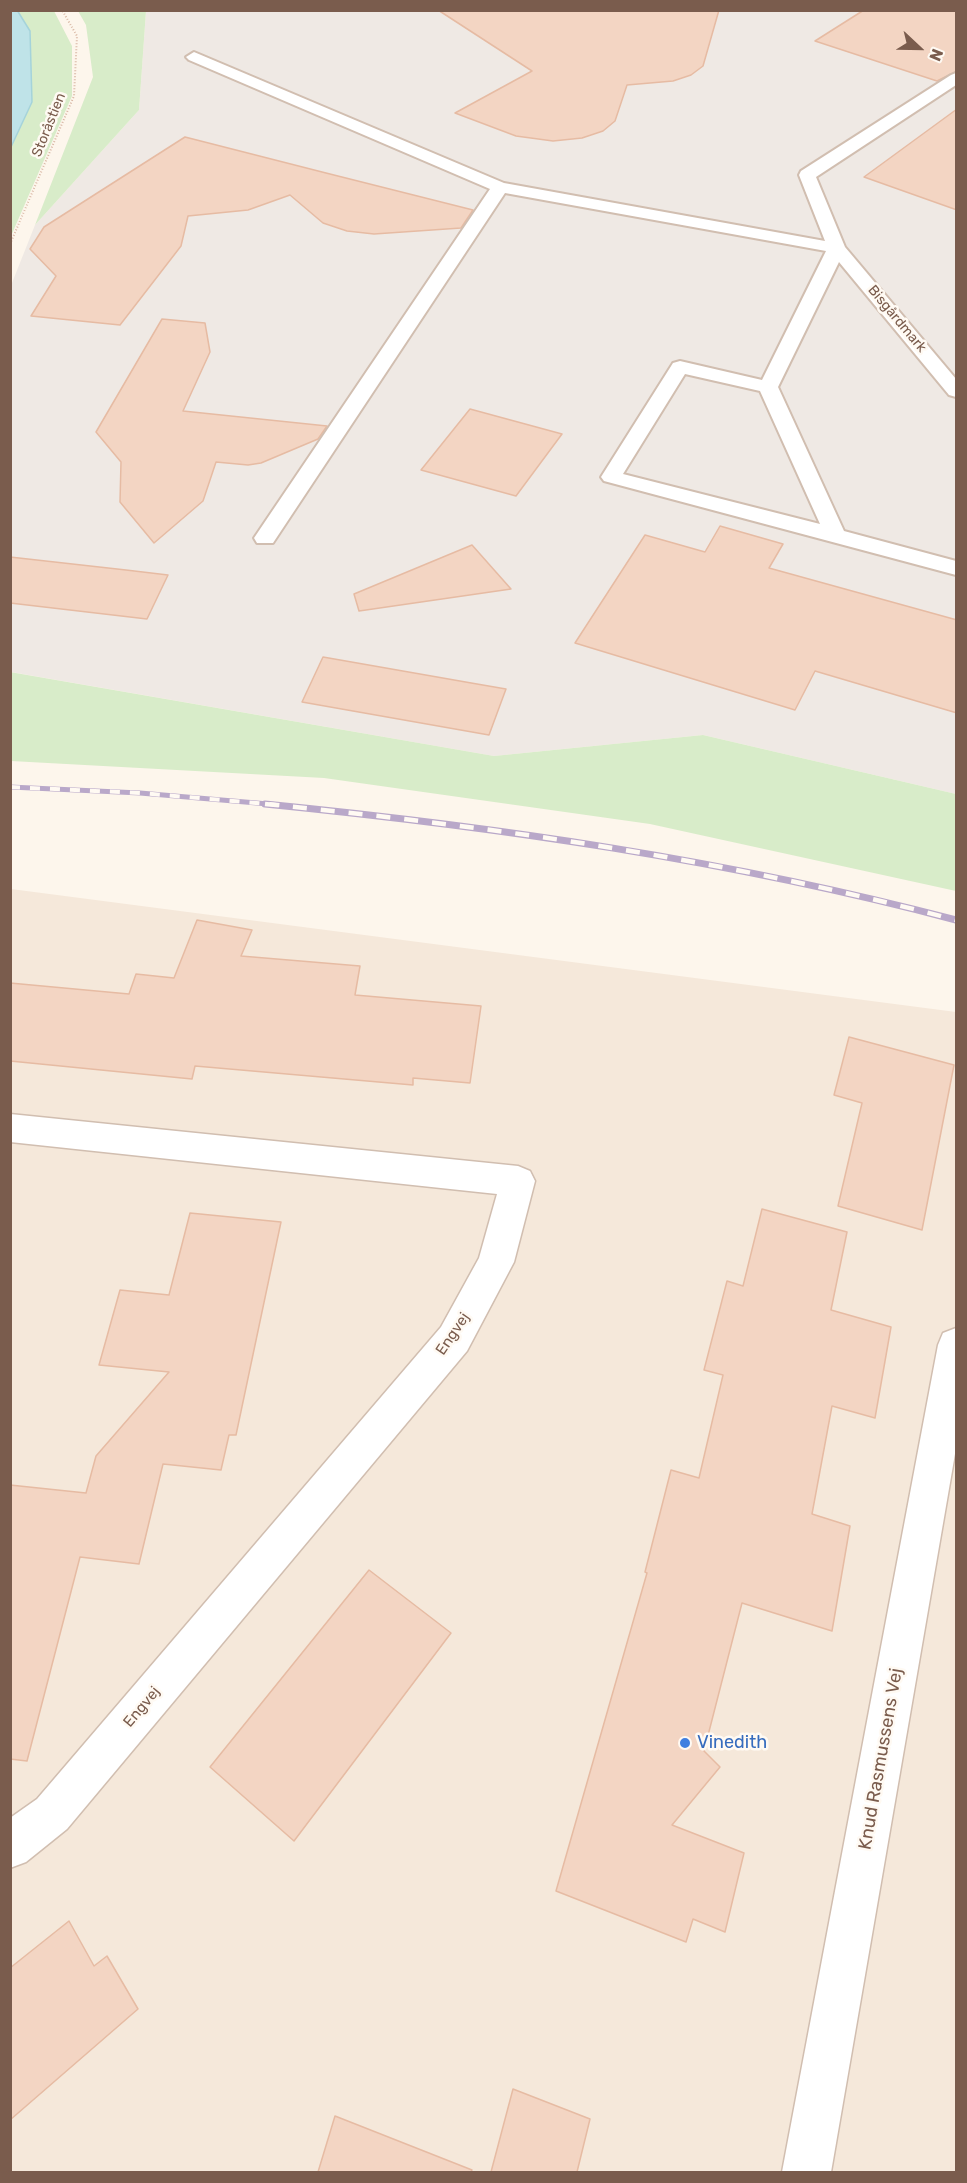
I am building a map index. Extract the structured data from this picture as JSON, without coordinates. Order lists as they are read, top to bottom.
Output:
{
  "streets": {
    "street": ["Engvej", "Knud Rasmussens Vej"],
    "lane": ["Bisgårdmark"],
    "path": ["Storåstien"]
  },
  "places": ["Vinedith"],
  "north": "right"
}
